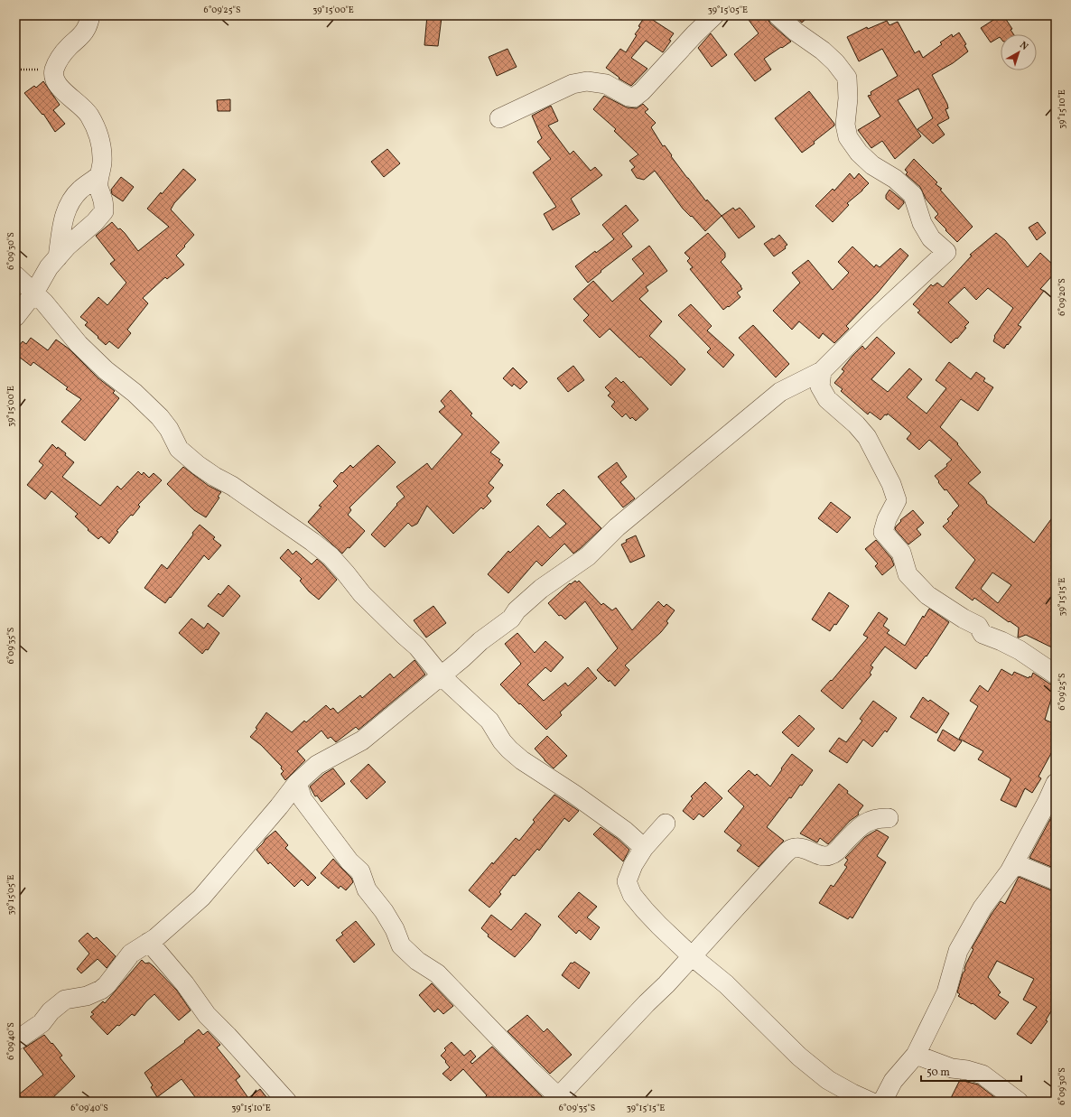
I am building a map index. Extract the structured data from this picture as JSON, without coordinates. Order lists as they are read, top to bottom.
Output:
{
  "scale_bar": "50 m",
  "north": "top right",
  "coordinates": [
    "6°09'25\"S",
    "39°15'00\"E",
    "39°15'05\"E",
    "39°15'10\"E",
    "6°09'30\"S",
    "6°09'20\"S",
    "39°15'15\"E",
    "6°09'35\"S",
    "6°09'40\"S"
  ]
}
